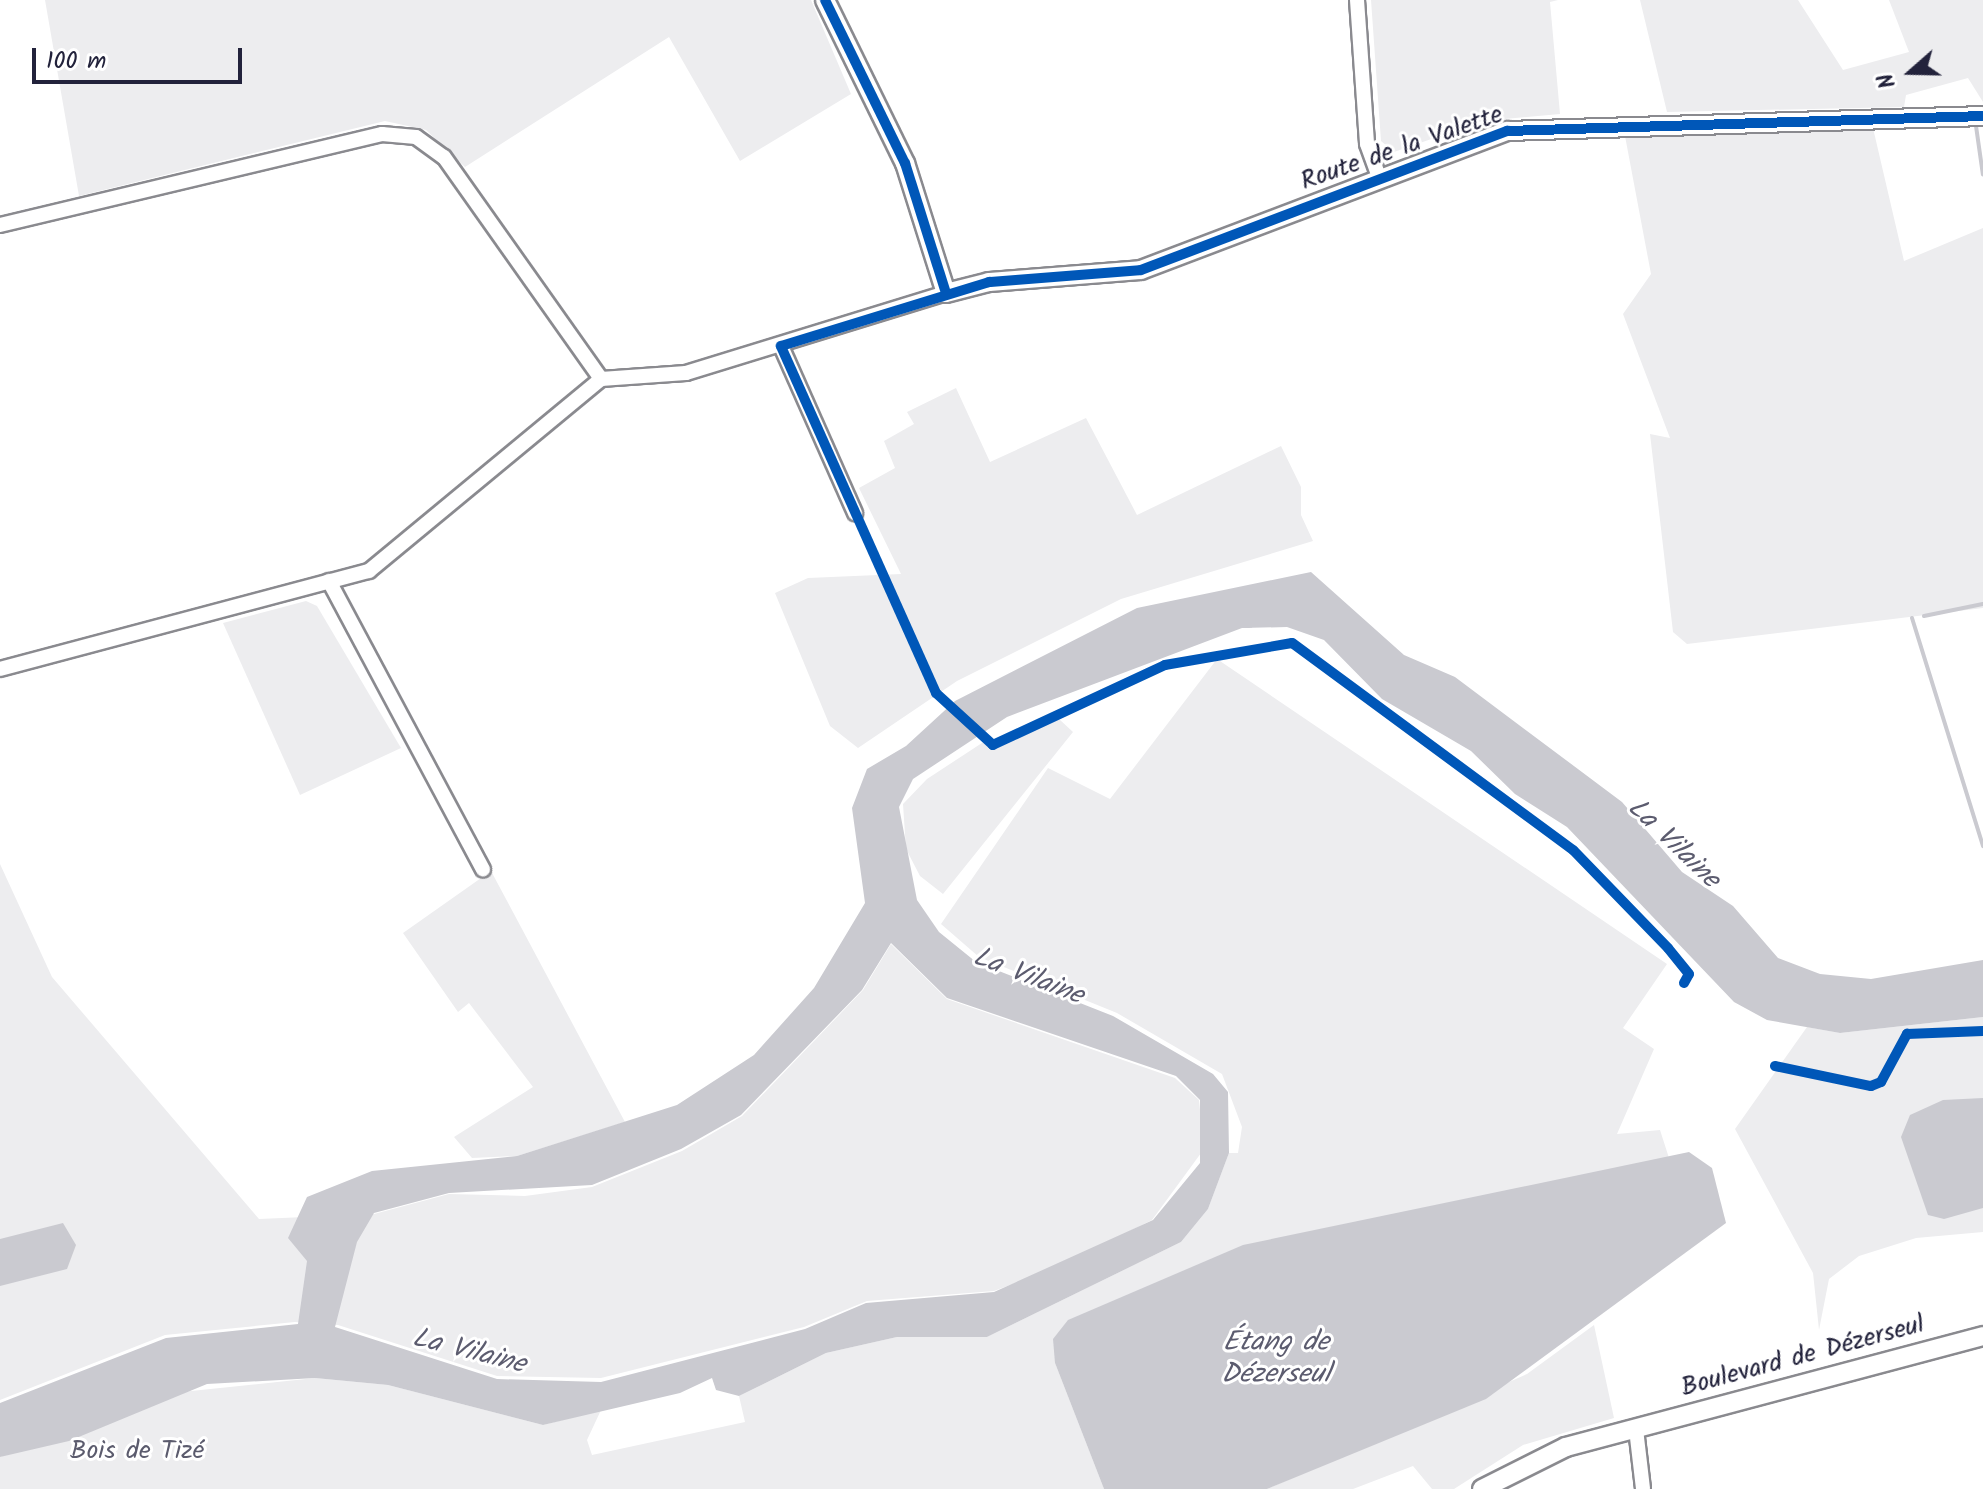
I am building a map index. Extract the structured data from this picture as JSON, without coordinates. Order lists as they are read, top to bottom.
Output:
{
  "streets": {
    "street": ["Route de la Valette", "Boulevard de Dézerseul"]
  },
  "water": ["La Vilaine", "Étang de Dézerseul"],
  "parks": ["Bois de Tizé"],
  "scale_bar": "100 m",
  "north": "left"
}
